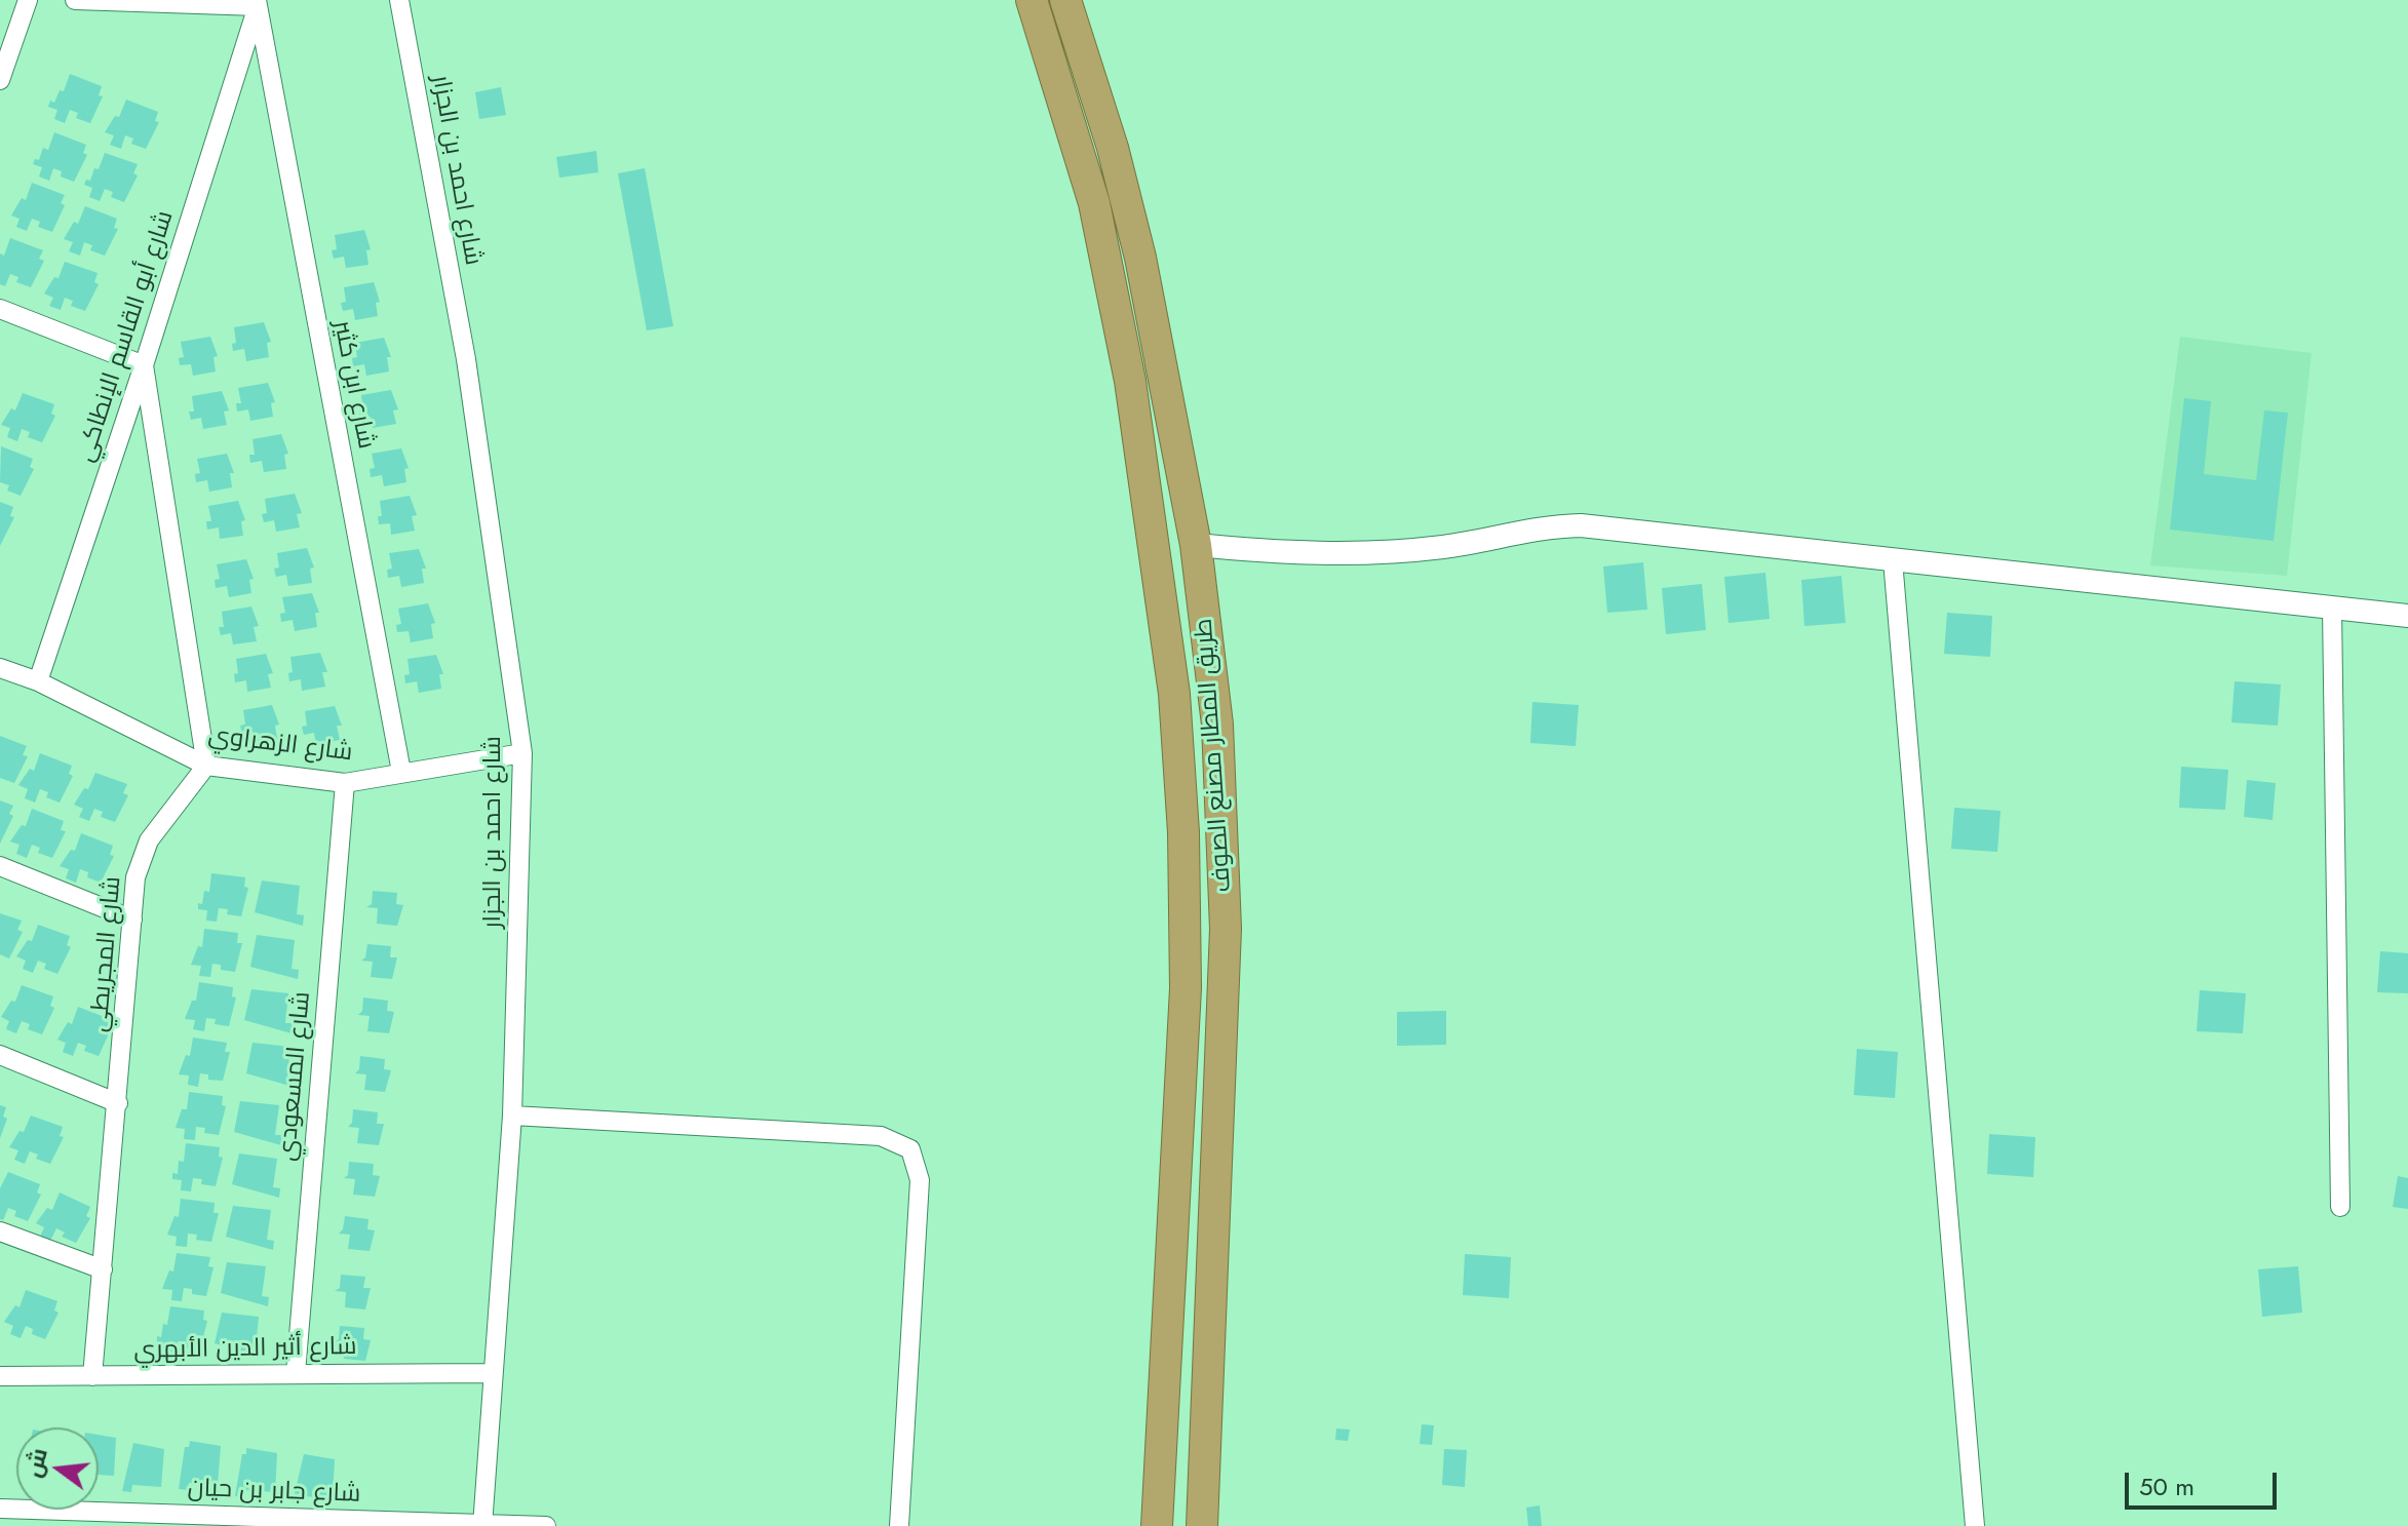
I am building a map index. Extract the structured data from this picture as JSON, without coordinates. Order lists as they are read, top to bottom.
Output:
{
  "streets": {
    "highway": ["طريق المطار مصنع الصوف"],
    "street": [
      "شارع احمد بن الجزار",
      "شارع أبو القاسم الإنطاكي",
      "شارع ابن كثير",
      "شارع الزهراوي",
      "شارع المجريطي",
      "شارع المسعودي",
      "شارع أثير الدين الأبهري",
      "شارع جابر بن حيان"
    ]
  },
  "crossings": [
    ["شارع احمد بن الجزار", "شارع الزهراوي"],
    ["شارع احمد بن الجزار", "شارع أثير الدين الأبهري"],
    ["شارع احمد بن الجزار", "شارع جابر بن حيان"],
    ["شارع أبو القاسم الإنطاكي", "شارع ابن كثير"],
    ["شارع أبو القاسم الإنطاكي", "شارع الزهراوي"],
    ["شارع ابن كثير", "شارع الزهراوي"],
    ["شارع الزهراوي", "شارع المجريطي"],
    ["شارع الزهراوي", "شارع المسعودي"],
    ["شارع المجريطي", "شارع أثير الدين الأبهري"],
    ["شارع المسعودي", "شارع أثير الدين الأبهري"]
  ],
  "scale_bar": "50 m",
  "north": "left"
}
